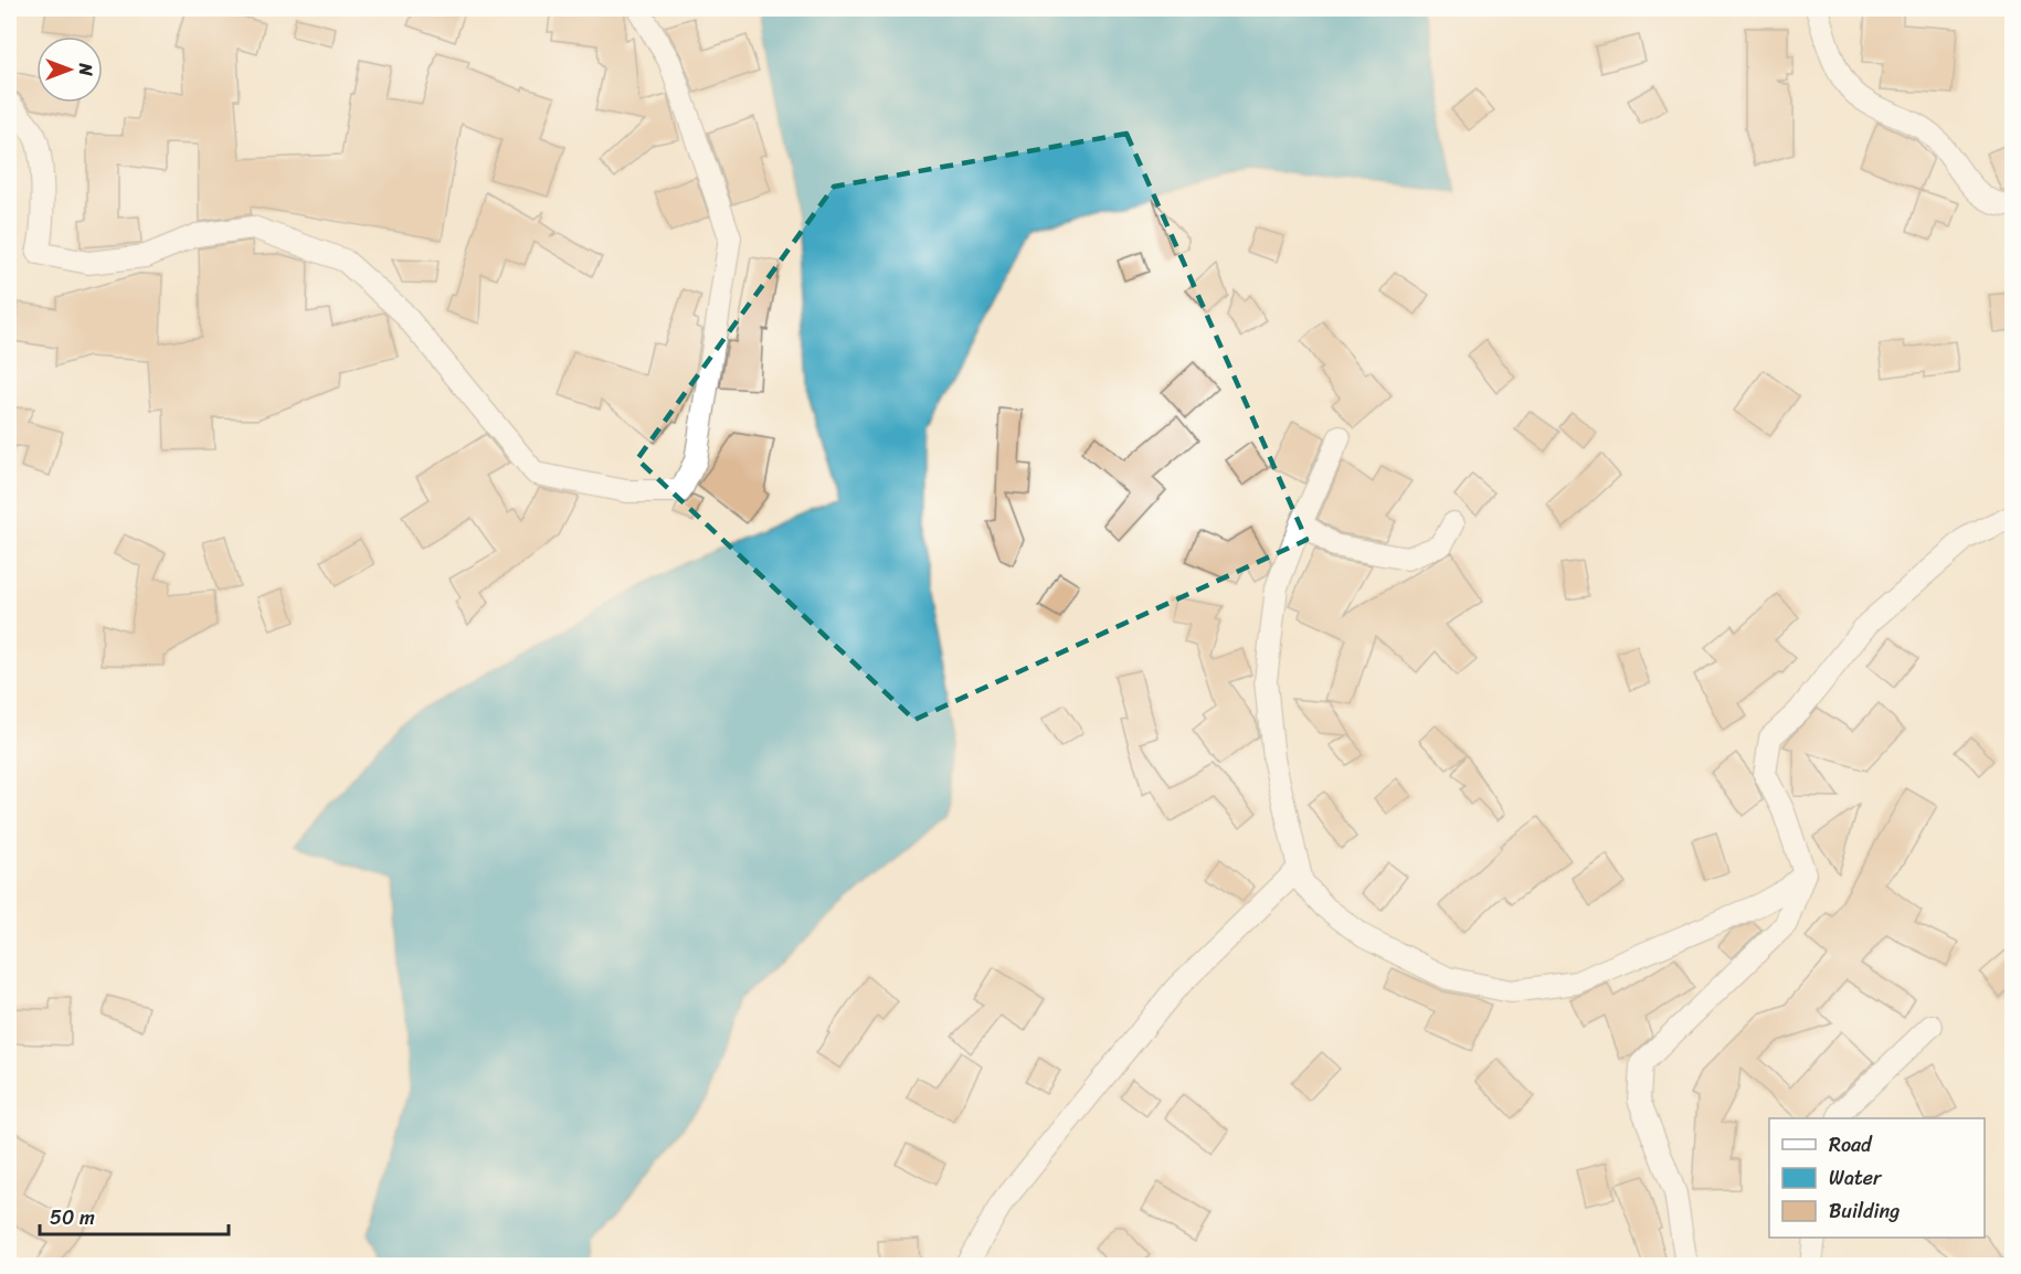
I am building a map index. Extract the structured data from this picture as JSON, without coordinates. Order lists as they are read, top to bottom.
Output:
{
  "legend": ["Road", "Water", "Building"],
  "scale_bar": "50 m",
  "north": "right"
}
